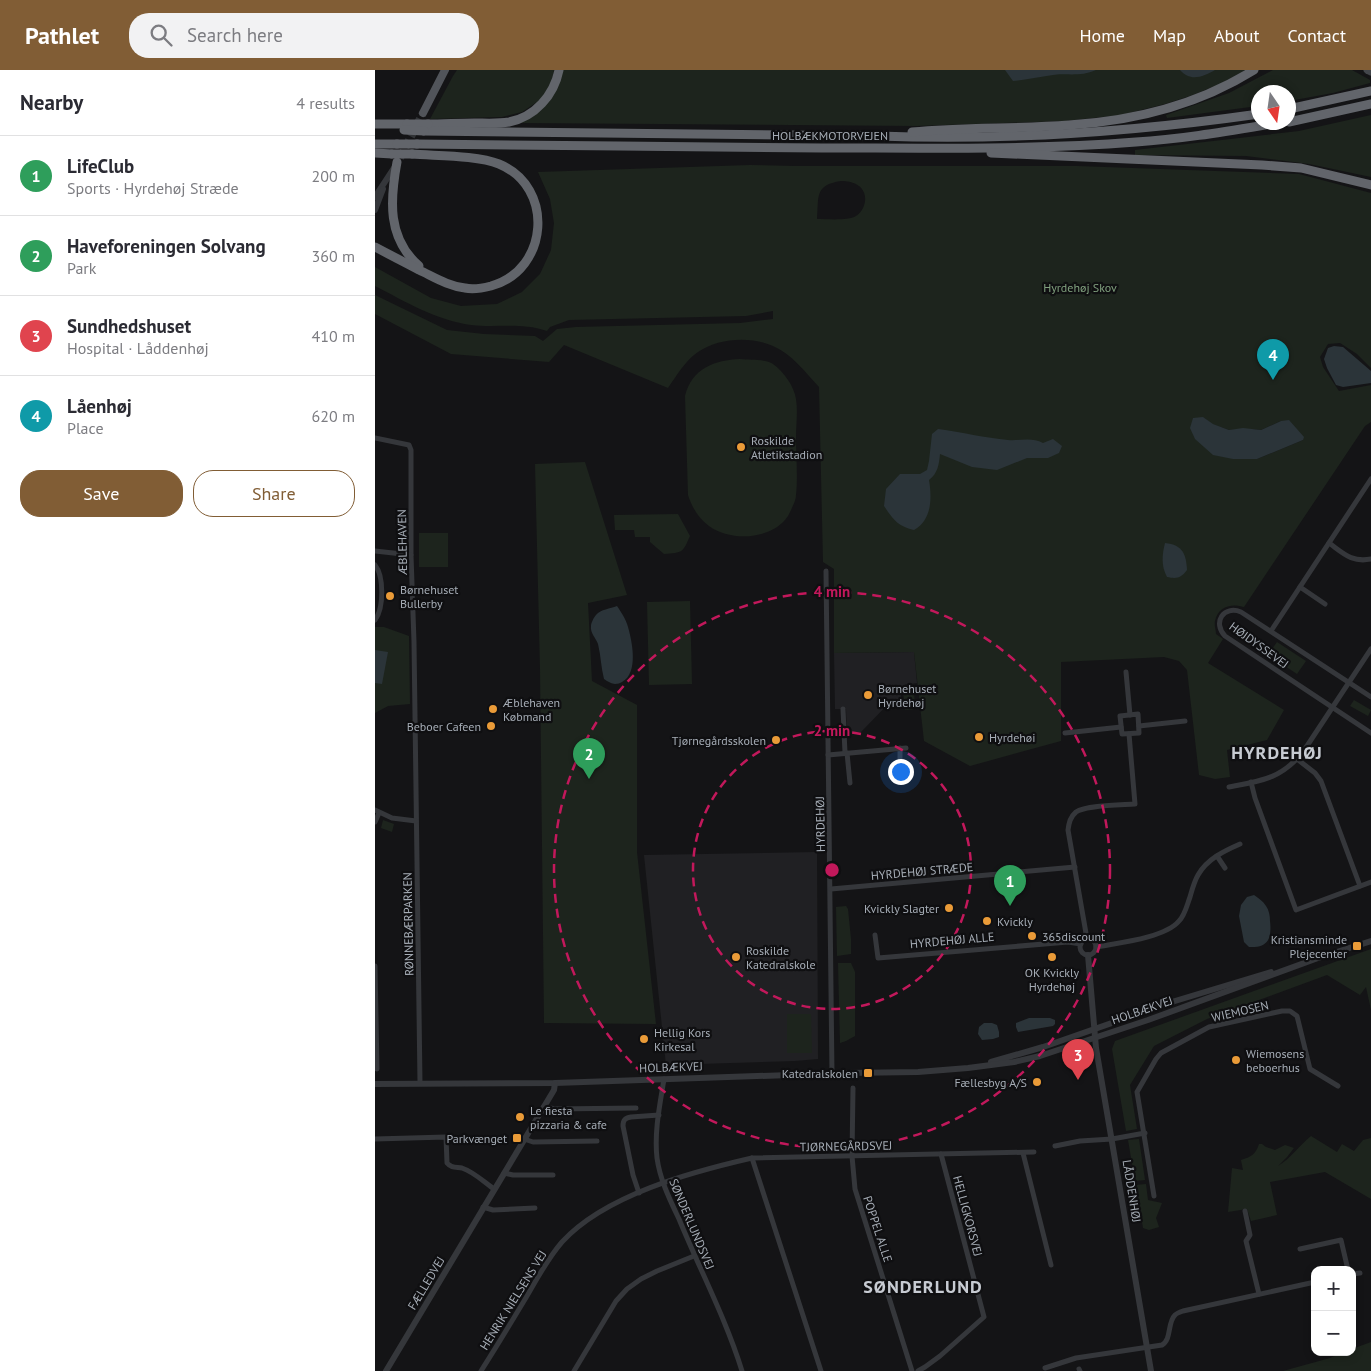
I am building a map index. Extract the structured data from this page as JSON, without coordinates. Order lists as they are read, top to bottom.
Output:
{
  "streets": {
    "highway": ["HOLBÆKMOTORVEJEN"],
    "street": [
      "ÆBLEHAVEN",
      "HØJDYSSEVEJ",
      "HYRDEHØJ",
      "HYRDEHØJ STRÆDE",
      "RØNNEBÆRPARKEN",
      "HYRDEHØJ ALLE",
      "HOLBÆKVEJ",
      "WIEMOSEN",
      "TJØRNEGÅRDSVEJ",
      "LÅDDENHØJ",
      "HELLIGKORSVEJ",
      "SØNDERLUNDSVEJ",
      "POPPEL ALLE",
      "FÆLLEDVEJ",
      "HENRIK NIELSENS VEJ"
    ]
  },
  "crossings": [
    ["ÆBLEHAVEN", "RØNNEBÆRPARKEN"],
    ["HYRDEHØJ", "HYRDEHØJ STRÆDE"],
    ["HYRDEHØJ", "HOLBÆKVEJ"],
    ["RØNNEBÆRPARKEN", "HOLBÆKVEJ"],
    ["HOLBÆKVEJ", "LÅDDENHØJ"],
    ["HOLBÆKVEJ", "SØNDERLUNDSVEJ"],
    ["HOLBÆKVEJ", "FÆLLEDVEJ"],
    ["TJØRNEGÅRDSVEJ", "HELLIGKORSVEJ"],
    ["TJØRNEGÅRDSVEJ", "SØNDERLUNDSVEJ"],
    ["TJØRNEGÅRDSVEJ", "POPPEL ALLE"],
    ["TJØRNEGÅRDSVEJ", "HENRIK NIELSENS VEJ"],
    ["SØNDERLUNDSVEJ", "HENRIK NIELSENS VEJ"]
  ],
  "districts": ["HYRDEHØJ", "SØNDERLUND"],
  "parks": ["Hyrdehøj Skov"],
  "places": {
    "other": [
      "Roskilde Atletikstadion",
      "Børnehuset Bullerby",
      "Børnehuset Hyrdehøj",
      "Æblehaven Købmand",
      "Beboer Cafeen",
      "Hyrdehøi",
      "Tjørnegårdsskolen",
      "Kvickly Slagter",
      "Kvickly",
      "365discount",
      "Roskilde Katedralskole",
      "OK Kvickly Hyrdehøj",
      "Hellig Kors Kirkesal",
      "Wiemosens beboerhus",
      "Fællesbyg A/S",
      "Le fiesta pizzaria & cafe"
    ],
    "transit": ["Kristiansminde Plejecenter", "Katedralskolen", "Parkvænget"]
  },
  "north": "bottom",
  "page": {
    "header": "Pathlet",
    "search": "Search here",
    "nav": [
      "Home",
      "Map",
      "About",
      "Contact"
    ],
    "heading": ["Nearby", "4 results"],
    "list": [
      {
        "mark": "1",
        "name": "LifeClub",
        "note": "Sports · Hyrdehøj Stræde",
        "value": "200 m"
      },
      {
        "mark": "2",
        "name": "Haveforeningen Solvang",
        "note": "Park",
        "value": "360 m"
      },
      {
        "mark": "3",
        "name": "Sundhedshuset",
        "note": "Hospital · Låddenhøj",
        "value": "410 m"
      },
      {
        "mark": "4",
        "name": "Låenhøj",
        "note": "Place",
        "value": "620 m"
      }
    ],
    "pins": [
      "4",
      "2",
      "1",
      "3"
    ],
    "buttons": ["Save", "Share"],
    "map_buttons": ["+", "−"]
  },
  "rings": ["4 min", "2 min"]
}
